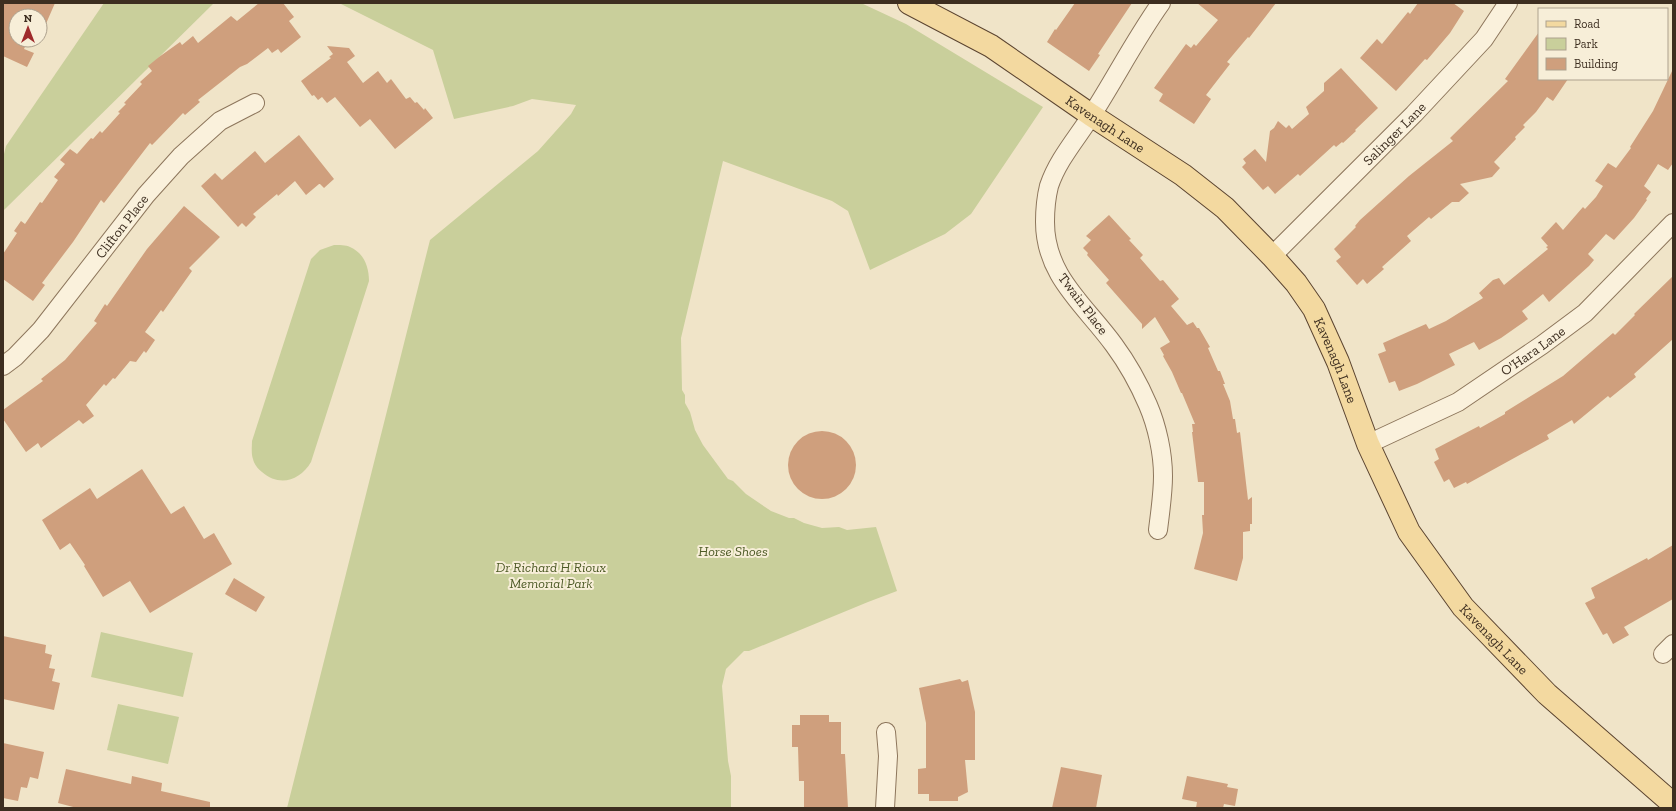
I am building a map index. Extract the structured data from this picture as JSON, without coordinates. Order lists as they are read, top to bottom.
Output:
{
  "streets": {
    "main road": ["Kavenagh Lane"],
    "street": [
      "Salinger Lane",
      "Clifton Place",
      "Twain Place",
      "O'Hara Lane"
    ]
  },
  "crossings": [
    ["Kavenagh Lane", "Salinger Lane"],
    ["Kavenagh Lane", "Twain Place"],
    ["Kavenagh Lane", "O'Hara Lane"]
  ],
  "parks": ["Horse Shoes", "Dr Richard H Rioux Memorial Park"],
  "legend": ["Road", "Park", "Building"],
  "north": "top"
}
